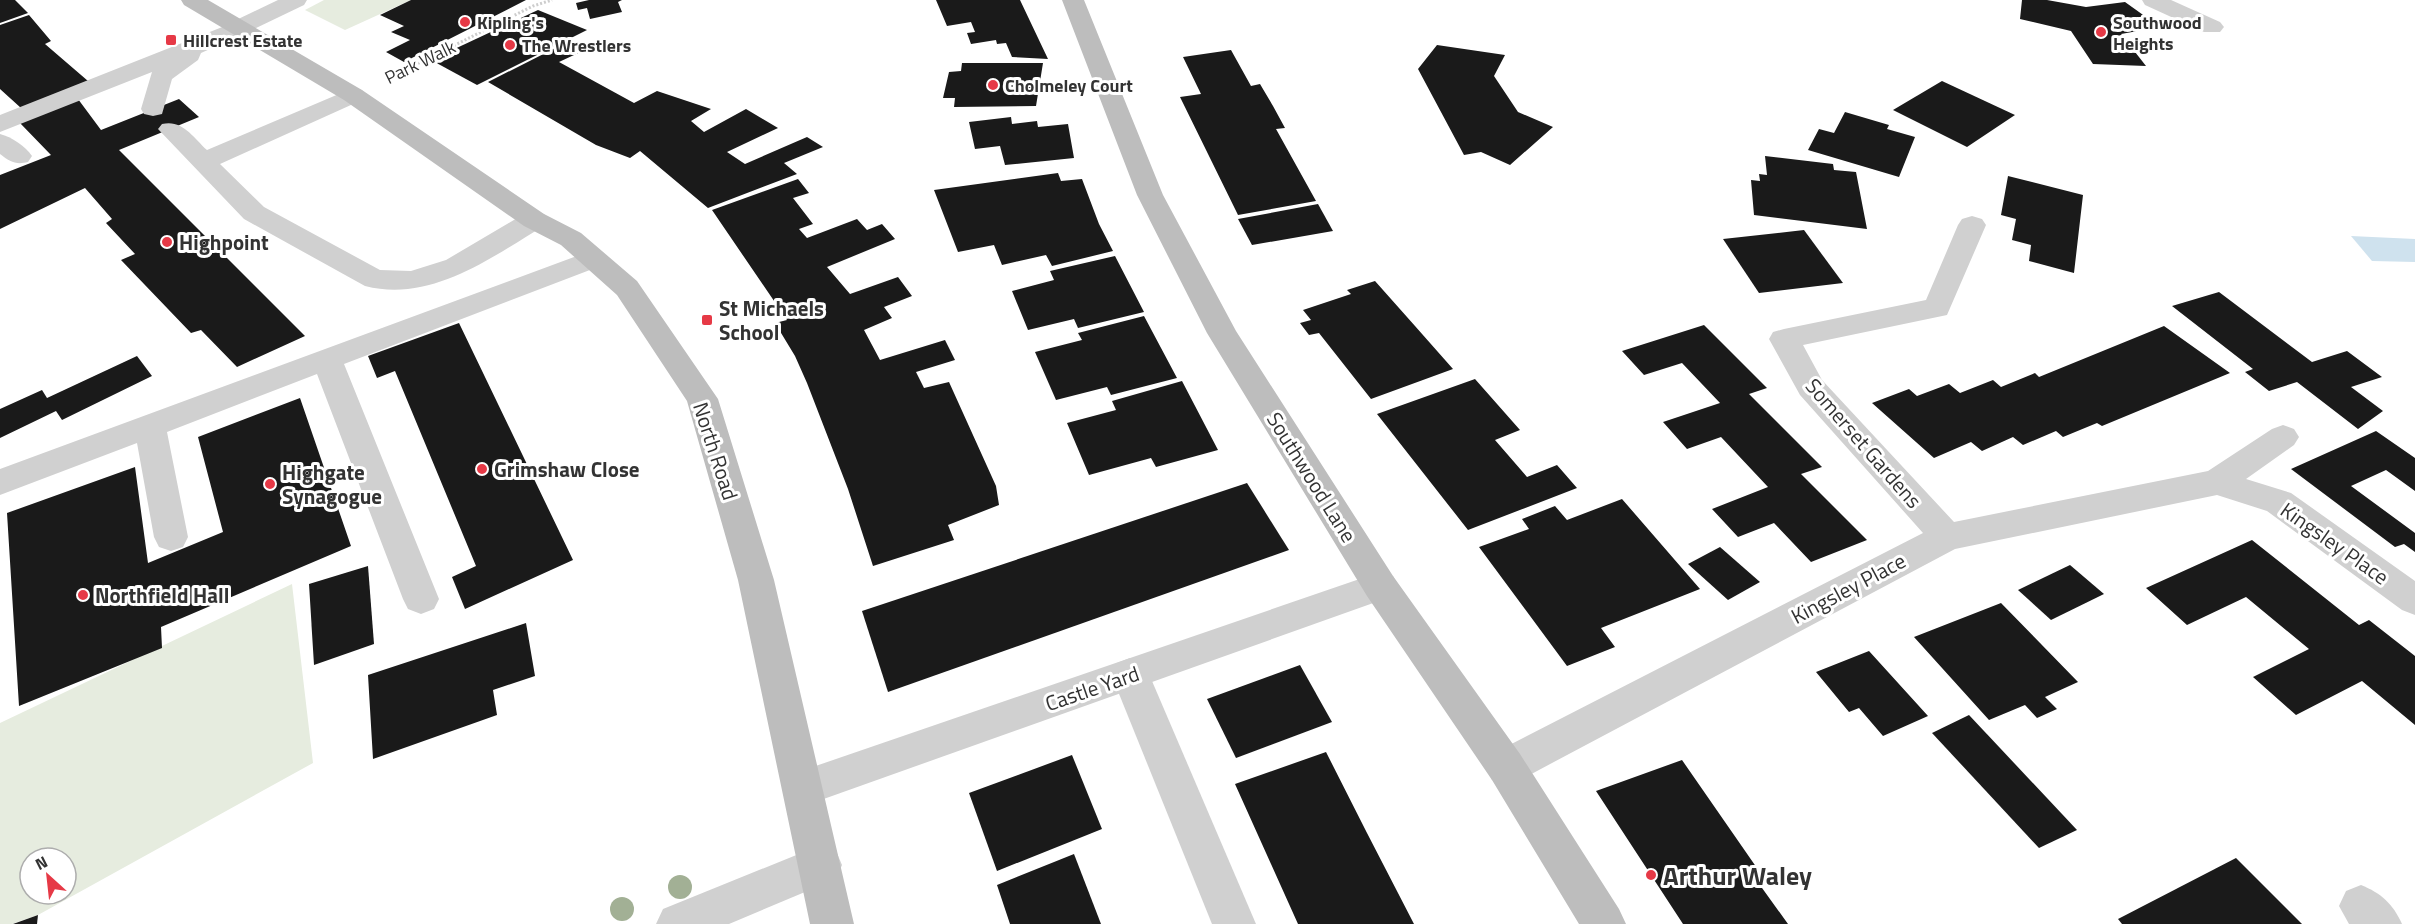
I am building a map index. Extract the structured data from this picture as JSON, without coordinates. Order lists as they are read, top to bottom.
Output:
{
  "streets": {
    "main road": ["North Road", "Southwood Lane"],
    "street": ["Somerset Gardens", "Kingsley Place", "Castle Yard"],
    "path": ["Park Walk"]
  },
  "crossings": [
    ["Park Walk", "North Road"],
    ["Somerset Gardens", "Kingsley Place"],
    ["North Road", "Castle Yard"],
    ["Southwood Lane", "Kingsley Place"],
    ["Southwood Lane", "Castle Yard"]
  ],
  "places": {
    "other": [
      "Kipling's",
      "Southwood Heights",
      "The Wrestlers",
      "Cholmeley Court",
      "Highpoint",
      "Grimshaw Close",
      "Highgate Synagogue",
      "Northfield Hall",
      "Arthur Waley"
    ],
    "transit": ["Hillcrest Estate", "St Michaels School"]
  },
  "north": "top left"
}
